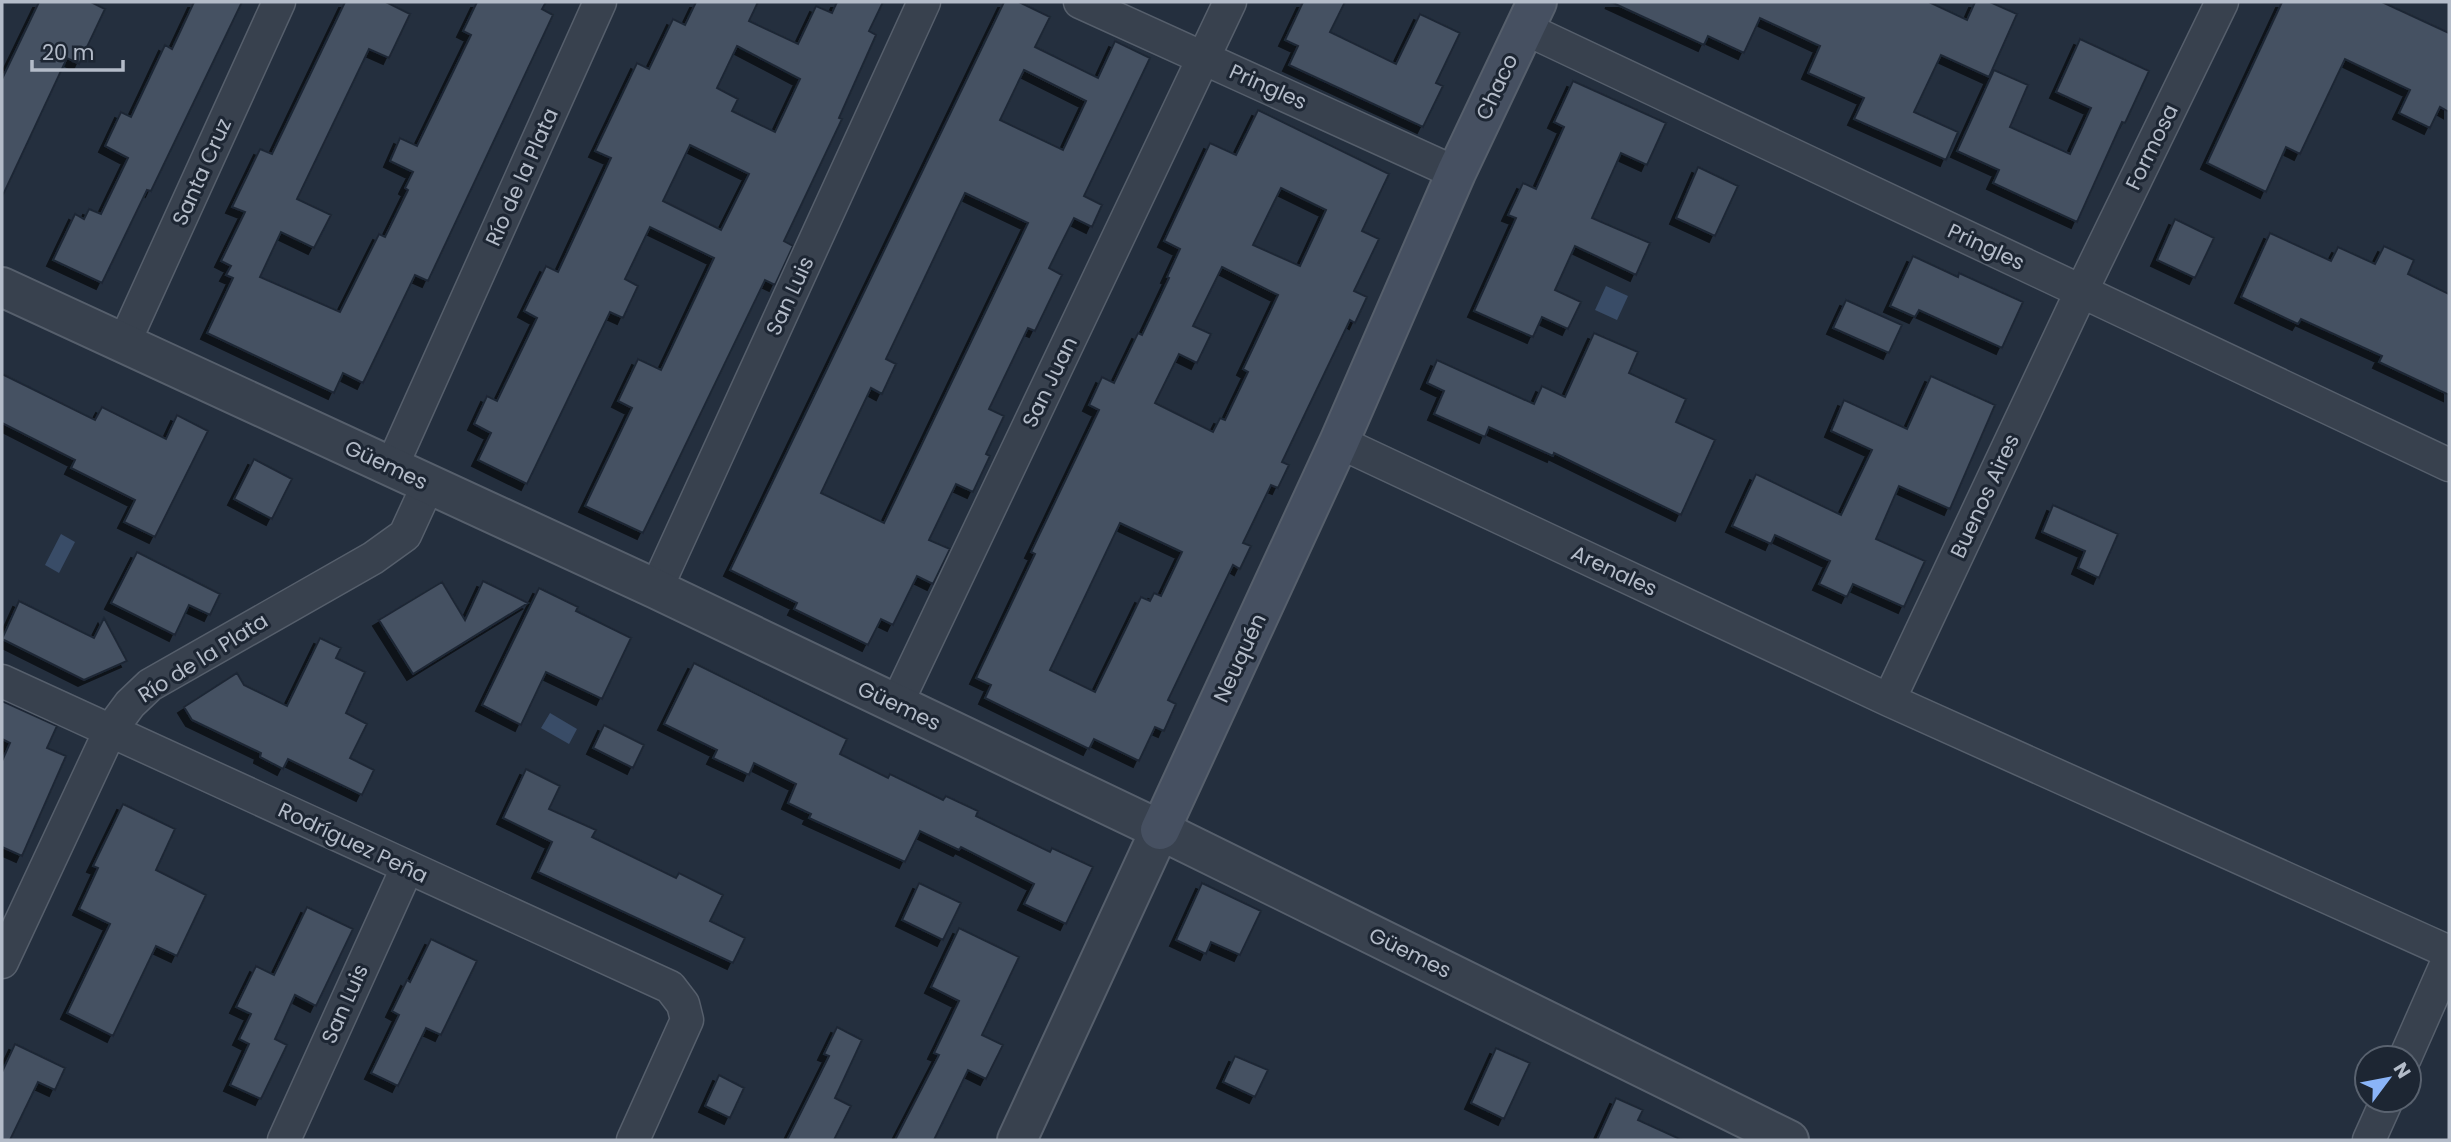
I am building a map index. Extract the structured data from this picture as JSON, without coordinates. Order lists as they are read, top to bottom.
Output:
{
  "streets": {
    "main road": ["Chaco", "Neuquén"],
    "street": [
      "Pringles",
      "Formosa",
      "Santa Cruz",
      "Río de la Plata",
      "San Luis",
      "San Juan",
      "Güemes",
      "Buenos Aires",
      "Arenales",
      "Rodríguez Peña"
    ]
  },
  "crossings": [
    ["Pringles", "Chaco"],
    ["Pringles", "Formosa"],
    ["Pringles", "San Juan"],
    ["Pringles", "Buenos Aires"],
    ["Pringles", "Neuquén"],
    ["Chaco", "Neuquén"],
    ["Formosa", "Buenos Aires"],
    ["Santa Cruz", "Güemes"],
    ["Río de la Plata", "Güemes"],
    ["Río de la Plata", "Rodríguez Peña"],
    ["San Luis", "Güemes"],
    ["San Luis", "Rodríguez Peña"],
    ["San Juan", "Güemes"],
    ["Güemes", "Neuquén"],
    ["Buenos Aires", "Arenales"],
    ["Arenales", "Neuquén"]
  ],
  "scale_bar": "20 m",
  "north": "top right"
}
